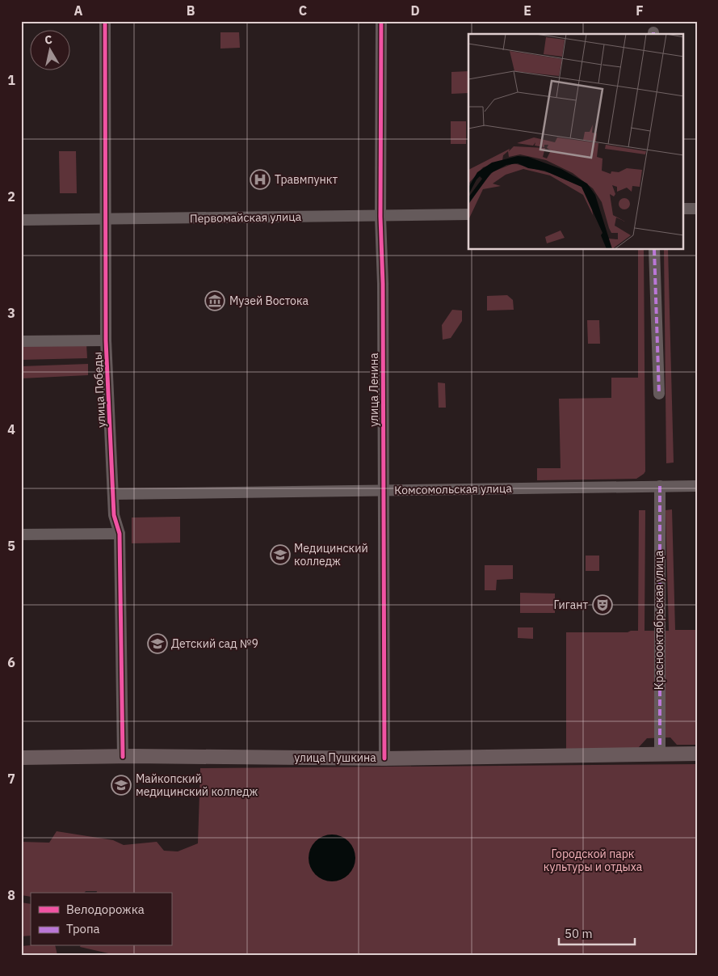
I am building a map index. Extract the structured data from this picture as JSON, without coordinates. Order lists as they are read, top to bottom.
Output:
{
  "streets": {
    "main road": ["улица Пушкина"],
    "street": [
      "Первомайская улица",
      "улица Победы",
      "улица Ленина",
      "Комсомольская улица",
      "Краснооктябрьская улица"
    ]
  },
  "crossings": [
    ["Первомайская улица", "улица Победы"],
    ["Первомайская улица", "улица Ленина"],
    ["улица Победы", "Комсомольская улица"],
    ["улица Победы", "улица Пушкина"],
    ["улица Ленина", "Комсомольская улица"],
    ["улица Ленина", "улица Пушкина"],
    ["Комсомольская улица", "Краснооктябрьская улица"],
    ["Краснооктябрьская улица", "улица Пушкина"]
  ],
  "parks": ["Городской парк культуры и отдыха"],
  "places": {
    "hospital": ["Травмпункт"],
    "museum": ["Музей Востока"],
    "school or university": ["Медицинский колледж", "Детский сад №9", "Майкопский медицинский колледж"],
    "theatre": ["Гигант"]
  },
  "legend": ["Велодорожка", "Тропа"],
  "scale_bar": "50 m",
  "north": "top",
  "grid": {
    "columns": [
      "A",
      "B",
      "C",
      "D",
      "E",
      "F"
    ],
    "rows": [
      "1",
      "2",
      "3",
      "4",
      "5",
      "6",
      "7",
      "8"
    ]
  }
}
